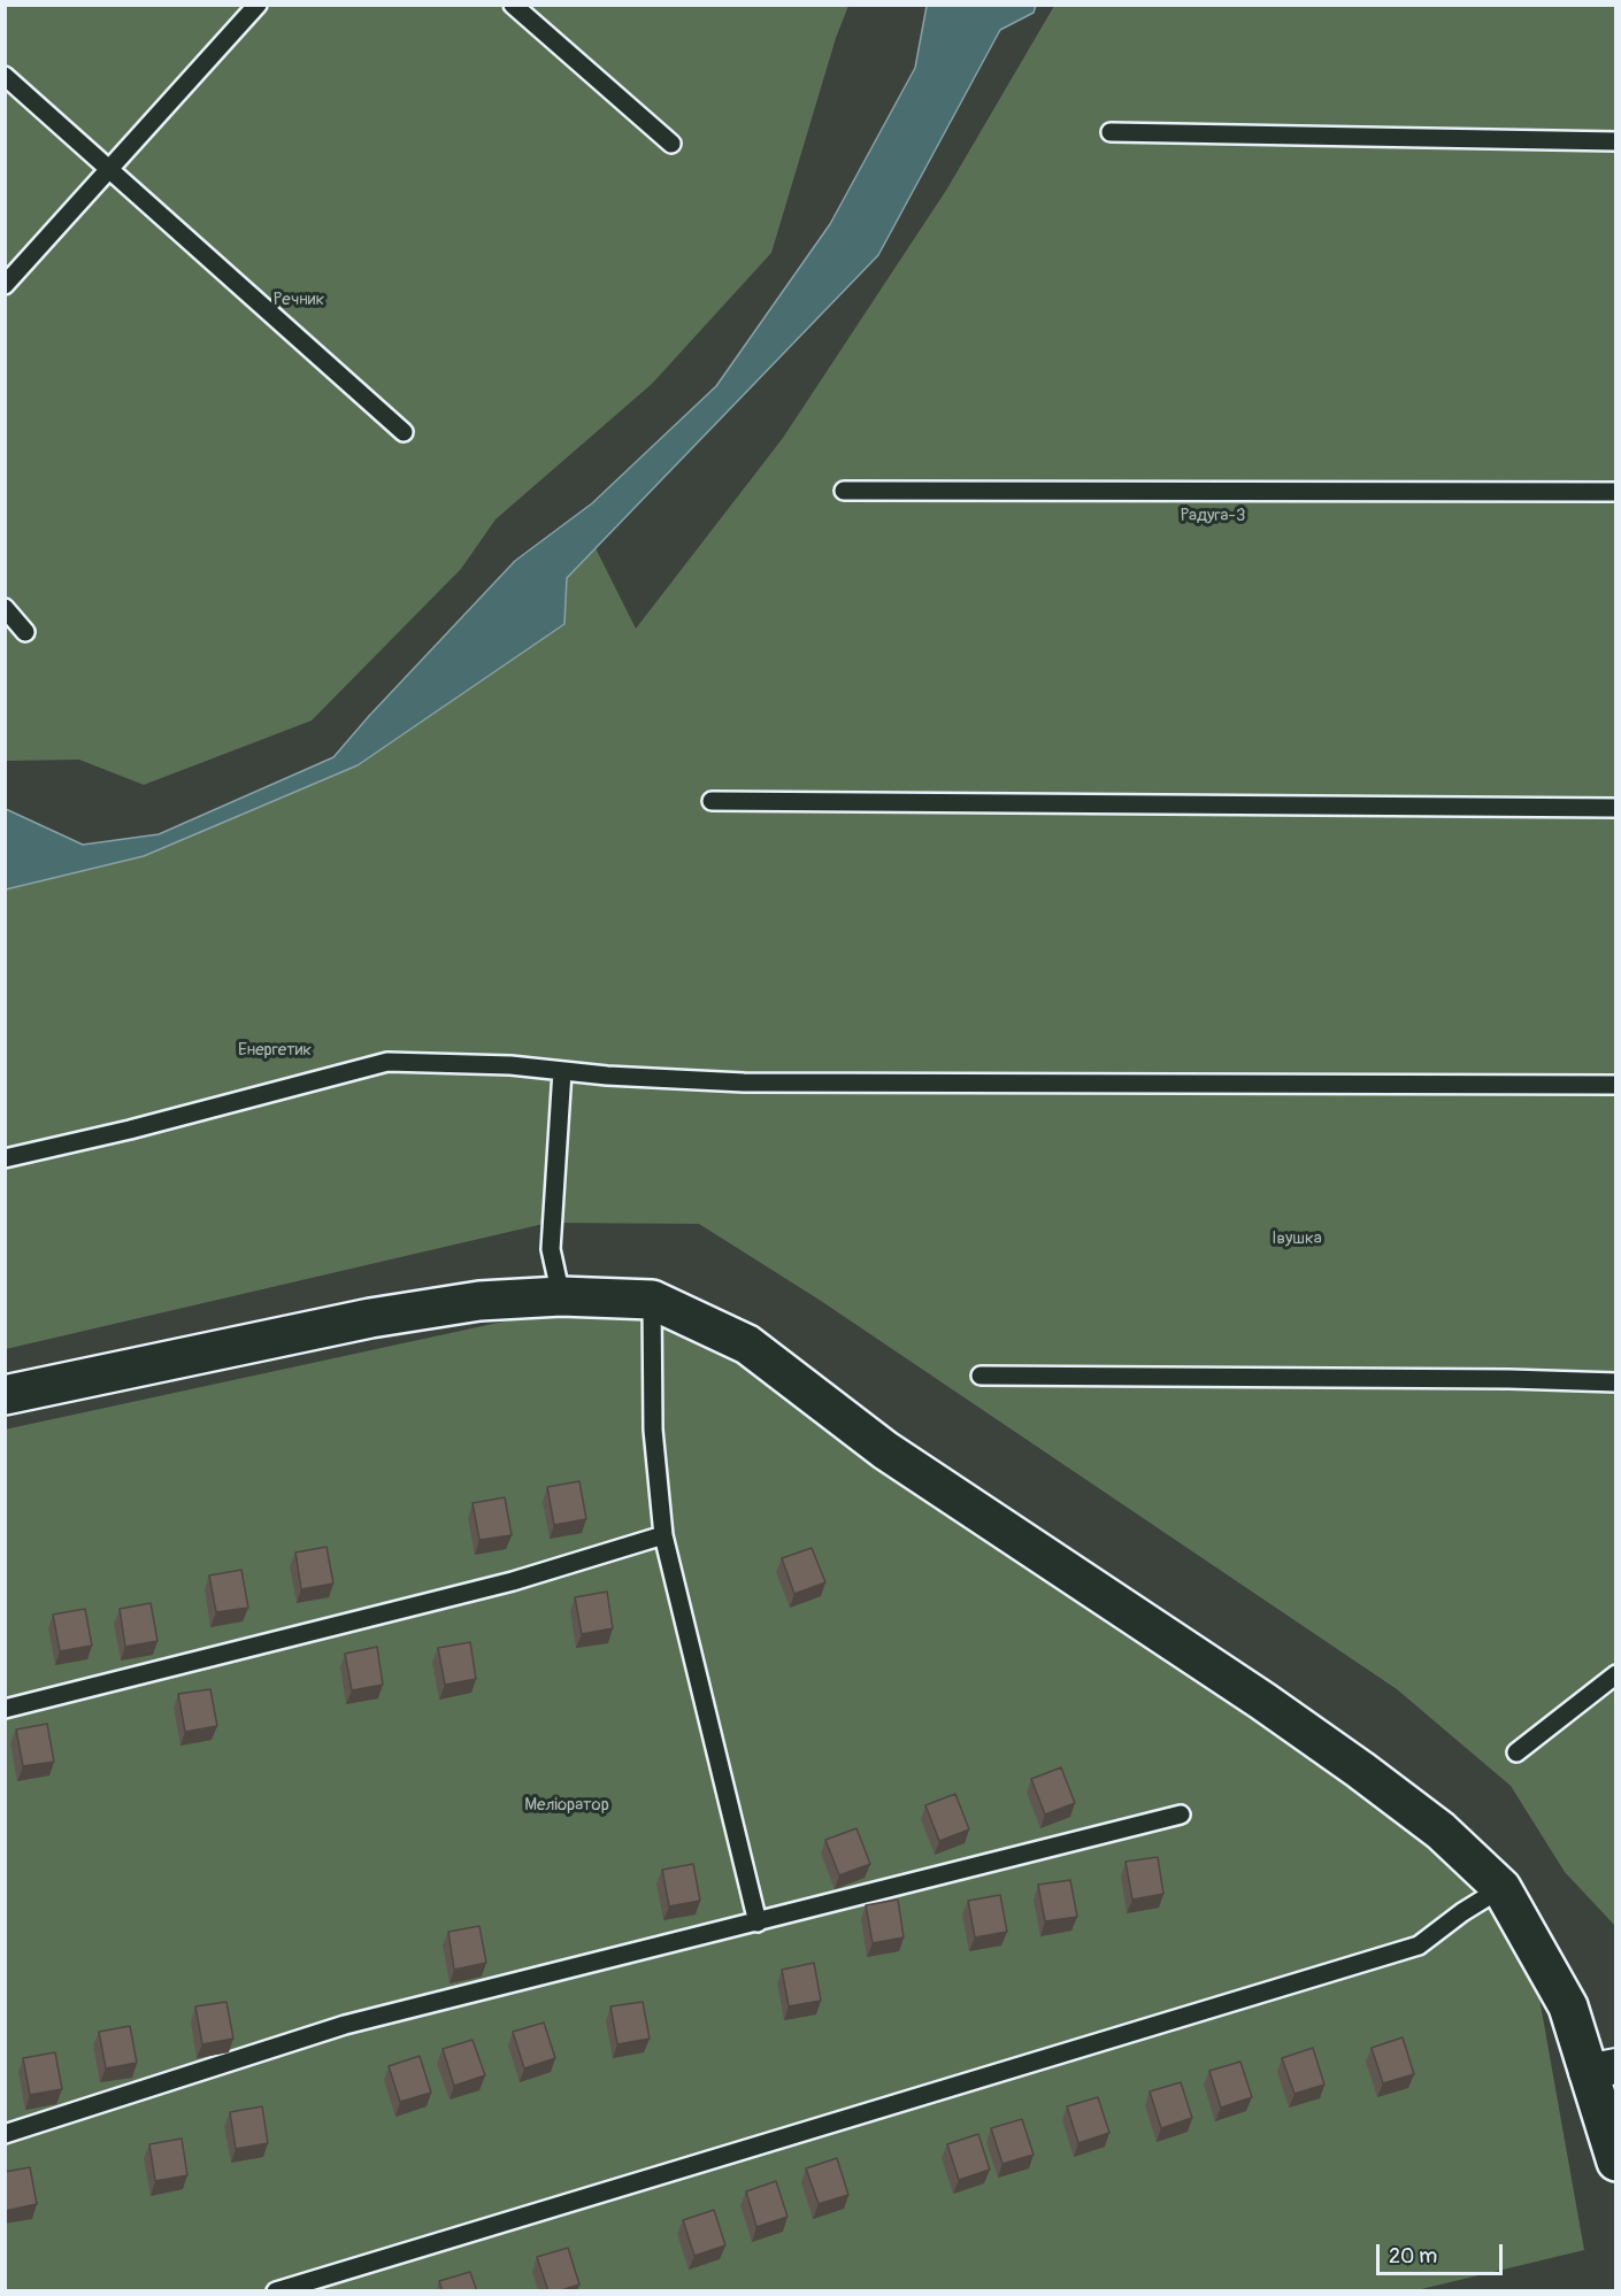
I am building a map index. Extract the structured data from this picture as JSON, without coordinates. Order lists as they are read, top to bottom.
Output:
{
  "parks": [
    "Речник",
    "Радуга-3",
    "Енергетик",
    "Івушка",
    "Меліоратор"
  ],
  "scale_bar": "20 m"
}
